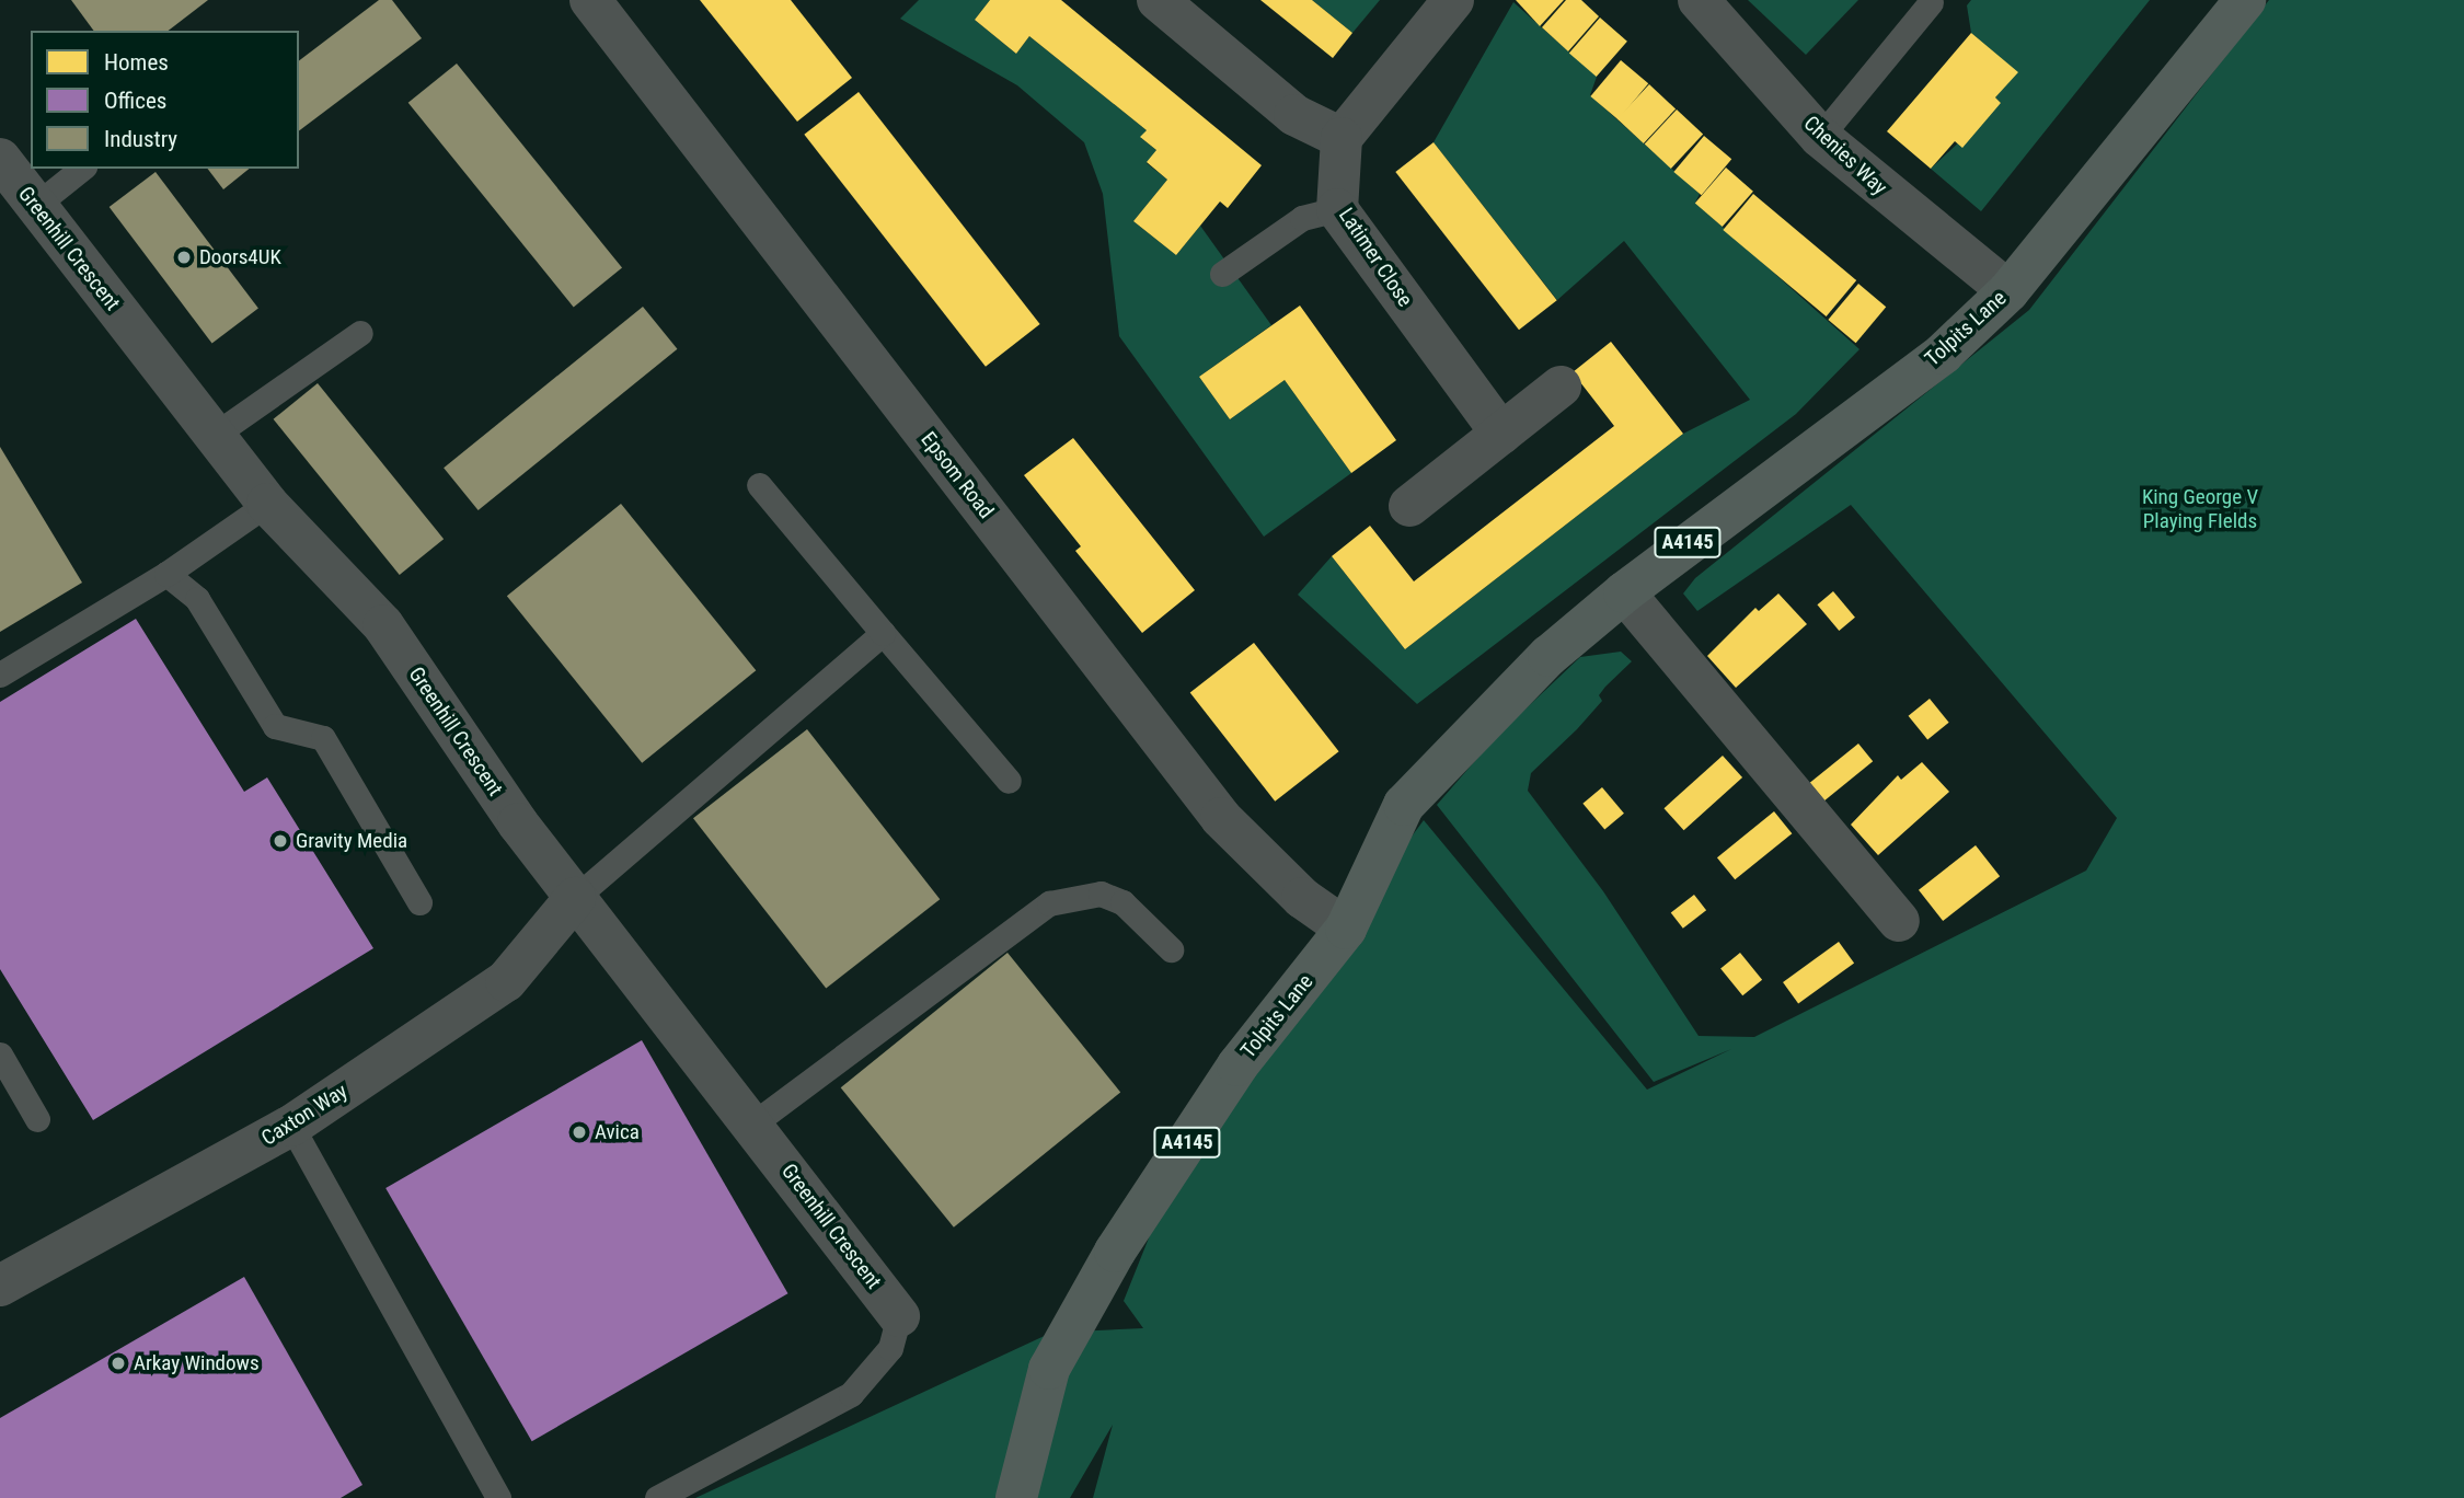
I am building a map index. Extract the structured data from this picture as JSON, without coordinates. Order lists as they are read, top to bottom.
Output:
{
  "streets": {
    "main road": ["Tolpits Lane", "A4145"],
    "street": [
      "Chenies Way",
      "Greenhill Crescent",
      "Latimer Close",
      "Epsom Road",
      "Caxton Way"
    ]
  },
  "crossings": [
    ["Chenies Way", "Tolpits Lane"],
    ["Greenhill Crescent", "Caxton Way"],
    ["Tolpits Lane", "Epsom Road"]
  ],
  "parks": ["King George V Playing FIelds"],
  "places": [
    "Doors4UK",
    "Gravity Media",
    "Avica",
    "Arkay Windows"
  ],
  "legend": ["Homes", "Offices", "Industry"]
}
